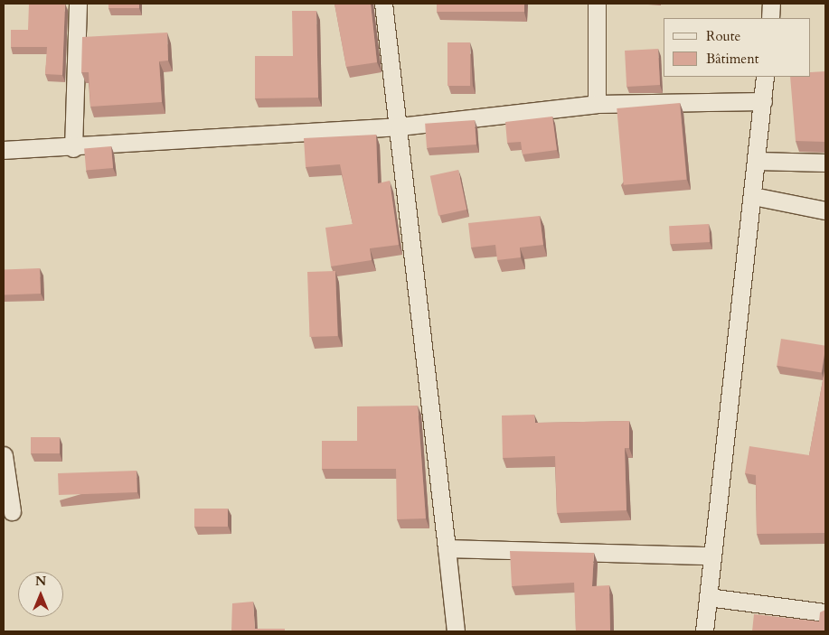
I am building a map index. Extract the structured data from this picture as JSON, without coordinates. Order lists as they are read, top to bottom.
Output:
{
  "legend": ["Route", "Bâtiment"],
  "north": "top"
}
